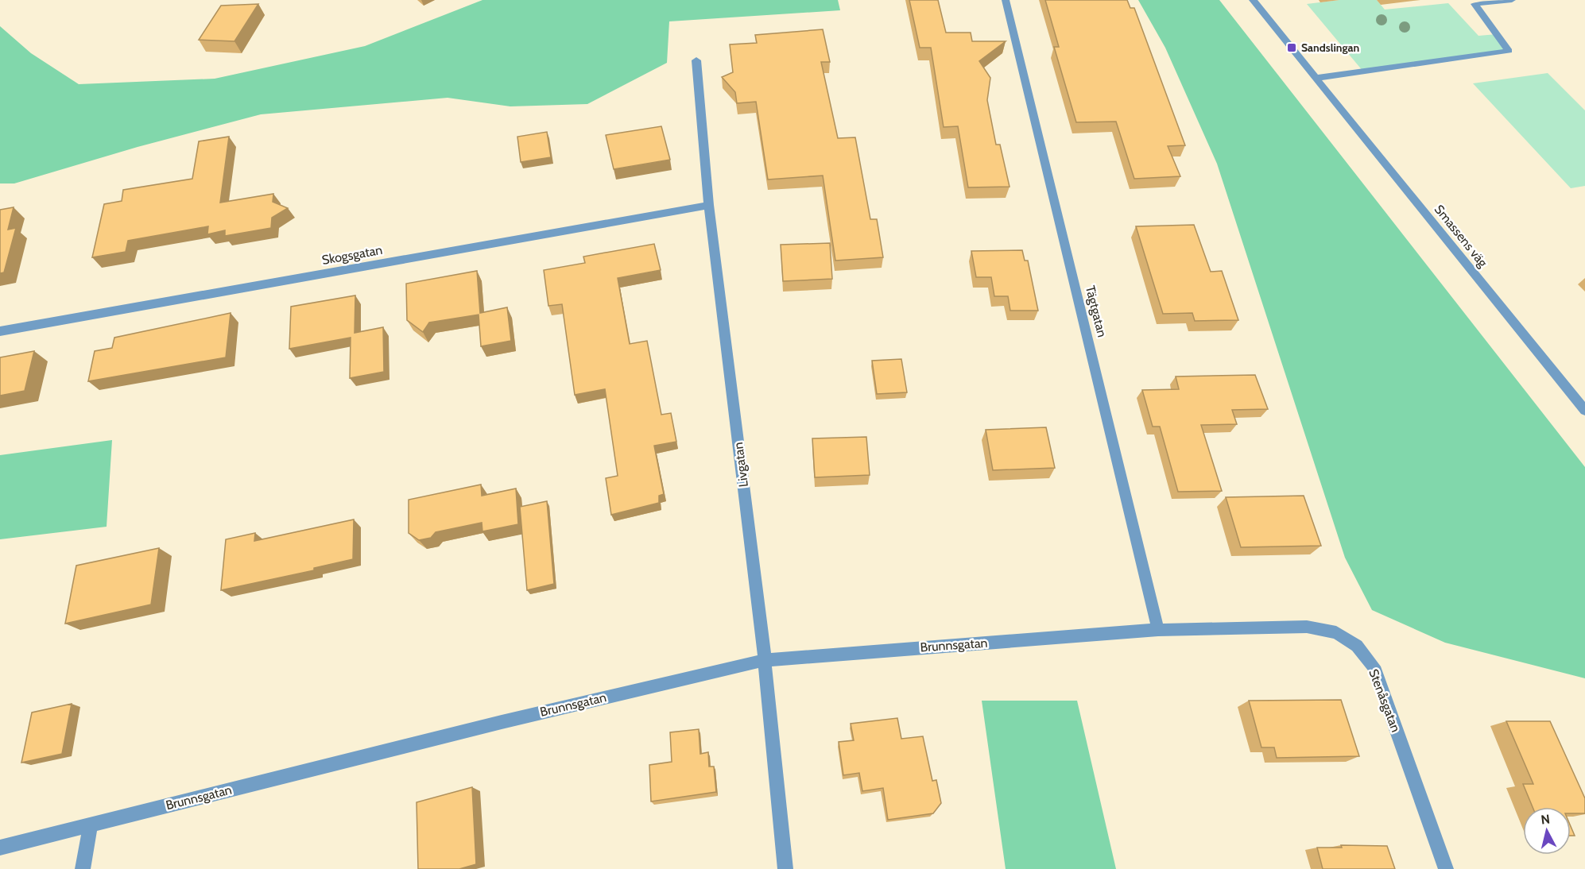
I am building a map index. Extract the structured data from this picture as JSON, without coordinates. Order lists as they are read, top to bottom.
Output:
{
  "streets": {
    "street": [
      "Smassens väg",
      "Skogsgatan",
      "Tägtgatan",
      "Livgatan",
      "Brunnsgatan",
      "Stenåsgatan"
    ]
  },
  "crossings": [
    ["Skogsgatan", "Livgatan"],
    ["Tägtgatan", "Brunnsgatan"],
    ["Tägtgatan", "Stenåsgatan"],
    ["Livgatan", "Brunnsgatan"],
    ["Brunnsgatan", "Stenåsgatan"]
  ],
  "places": {
    "transit": ["Sandslingan"]
  },
  "north": "top"
}
